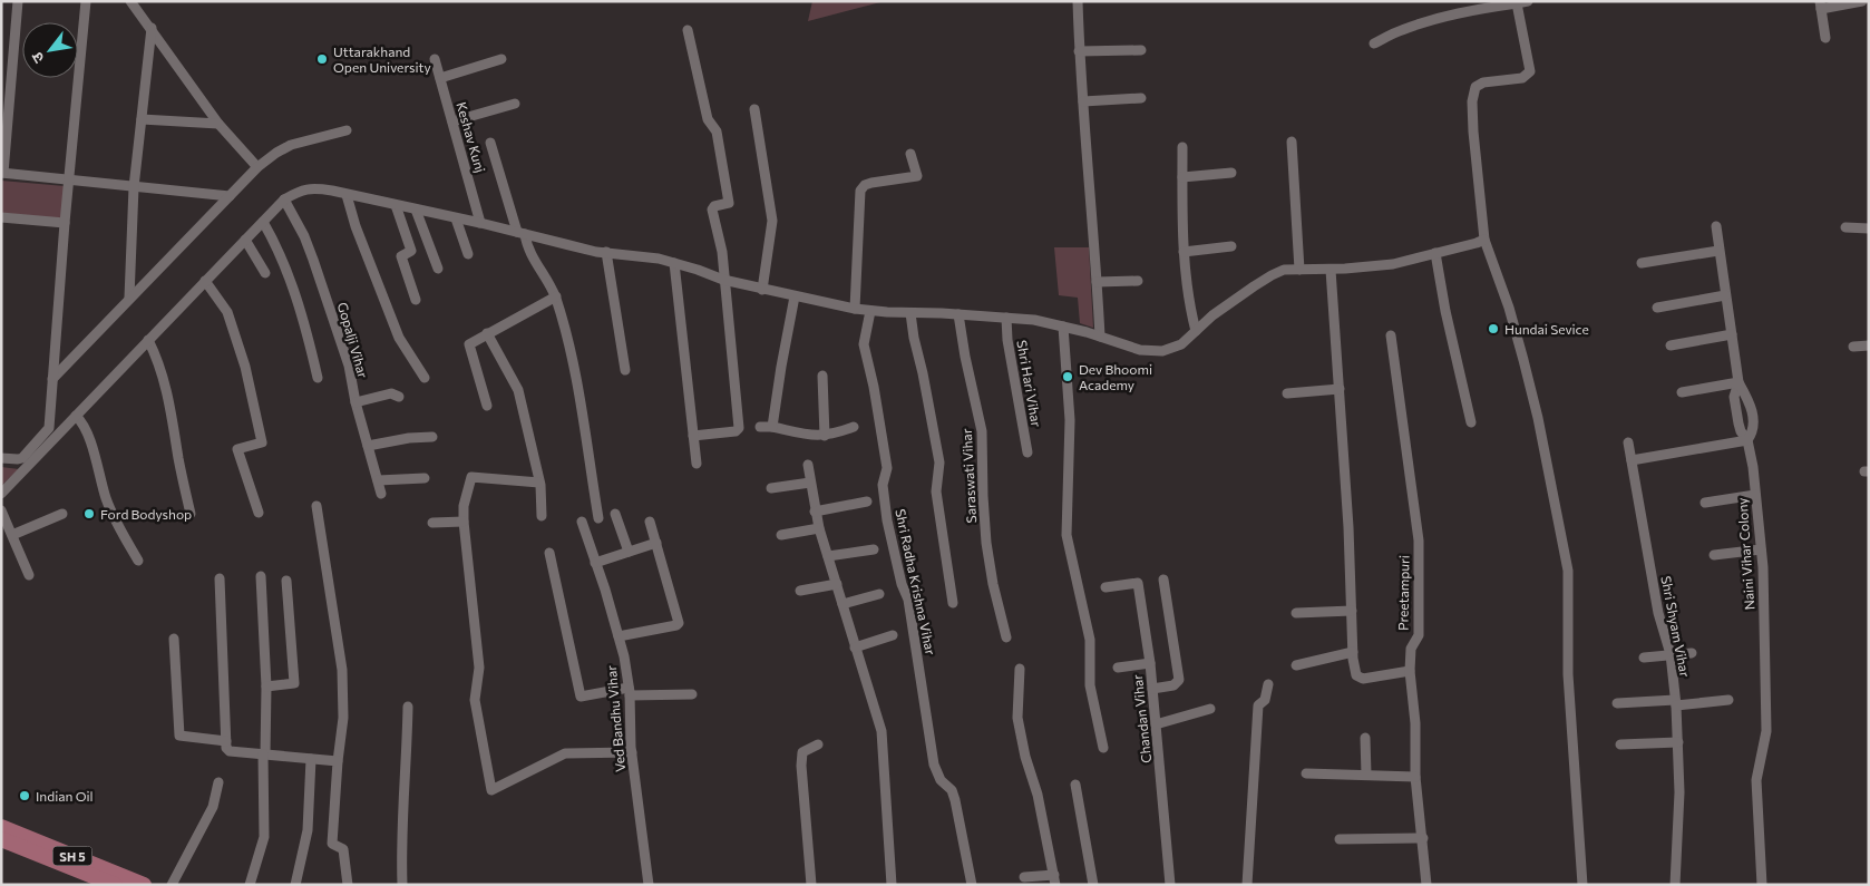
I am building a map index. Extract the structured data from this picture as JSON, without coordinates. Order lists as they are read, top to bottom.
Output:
{
  "streets": {
    "main road": ["SH 5"],
    "street": [
      "Keshav Kunj",
      "Gopalji Vihar",
      "Shri Hari Vihar",
      "Saraswati Vihar",
      "Naini Vihar Colony",
      "Shri Radha Krishna Vihar",
      "Preetampuri",
      "Shri Shyam Vihar",
      "Ved Bandhu Vihar",
      "Chandan Vihar"
    ]
  },
  "places": [
    "Uttarakhand Open University",
    "Hundai Sevice",
    "Dev Bhoomi Academy",
    "Ford Bodyshop",
    "Indian Oil"
  ],
  "north": "bottom left"
}
